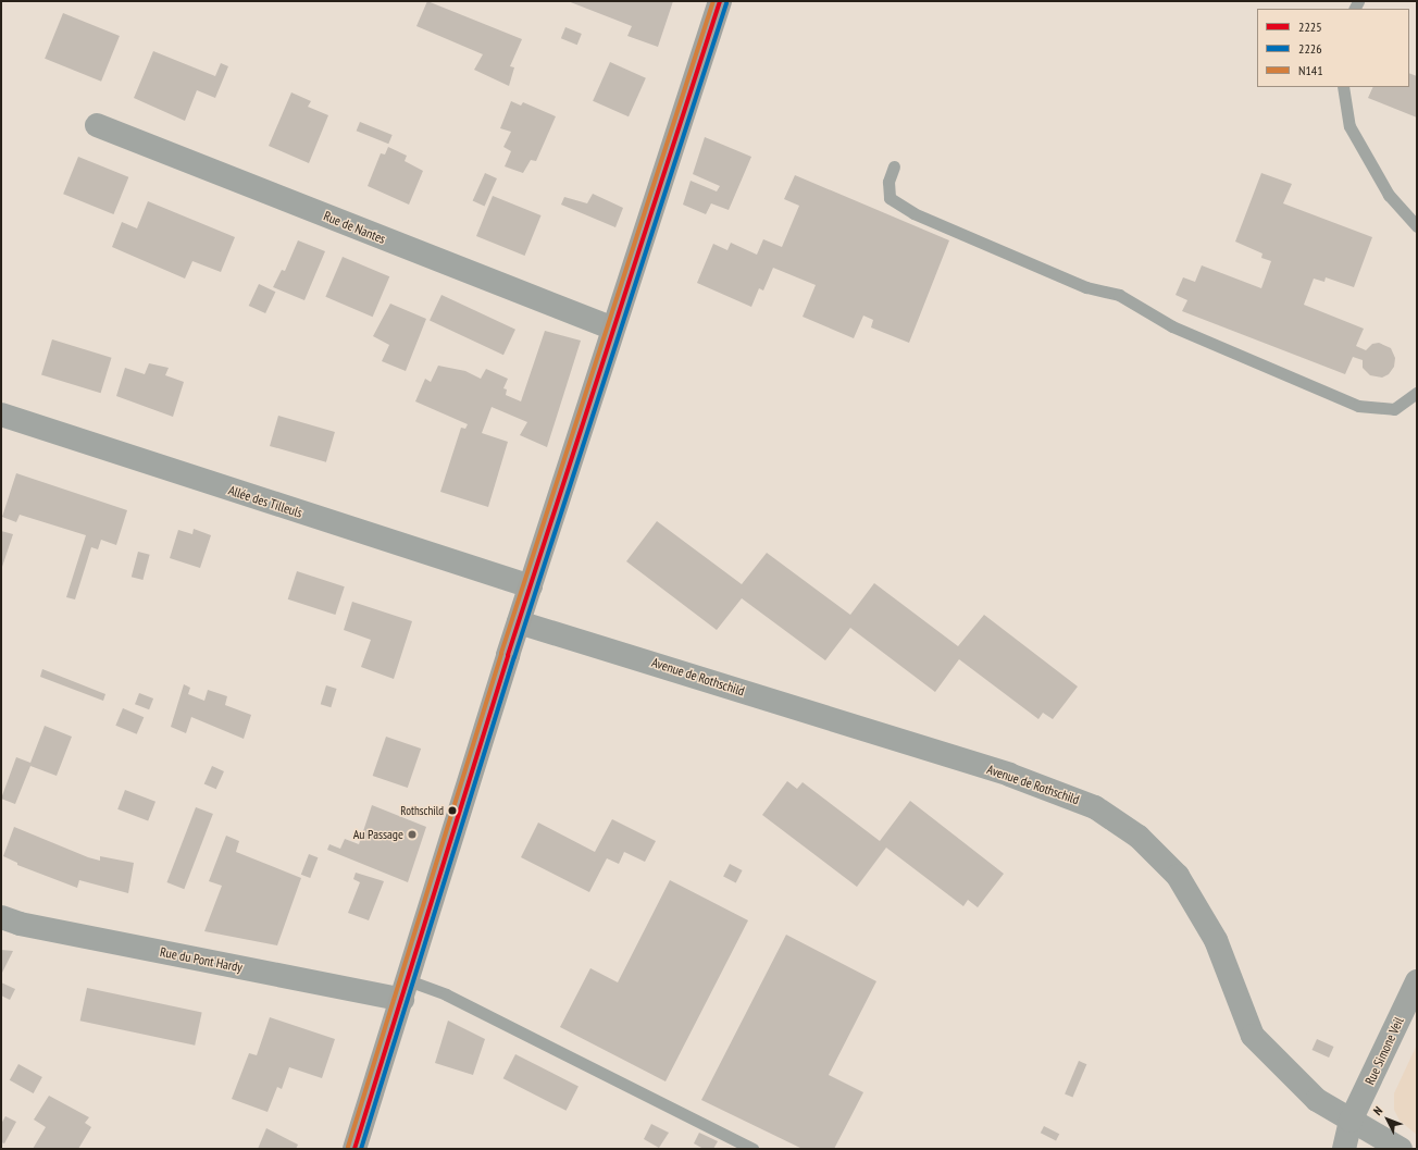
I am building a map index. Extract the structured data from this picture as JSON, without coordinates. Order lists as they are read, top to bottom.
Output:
{
  "streets": {
    "street": [
      "Rue de Nantes",
      "Allée des Tilleuls",
      "Avenue de Rothschild",
      "Rue du Pont Hardy",
      "Rue Simone Veil"
    ]
  },
  "crossings": [
    ["Avenue de Rothschild", "Rue Simone Veil"]
  ],
  "places": ["Rothschild", "Au Passage"],
  "lines": ["transit line 2225", "transit line N141", "transit line 2226"],
  "legend": ["2225", "2226", "N141"],
  "north": "top left"
}
